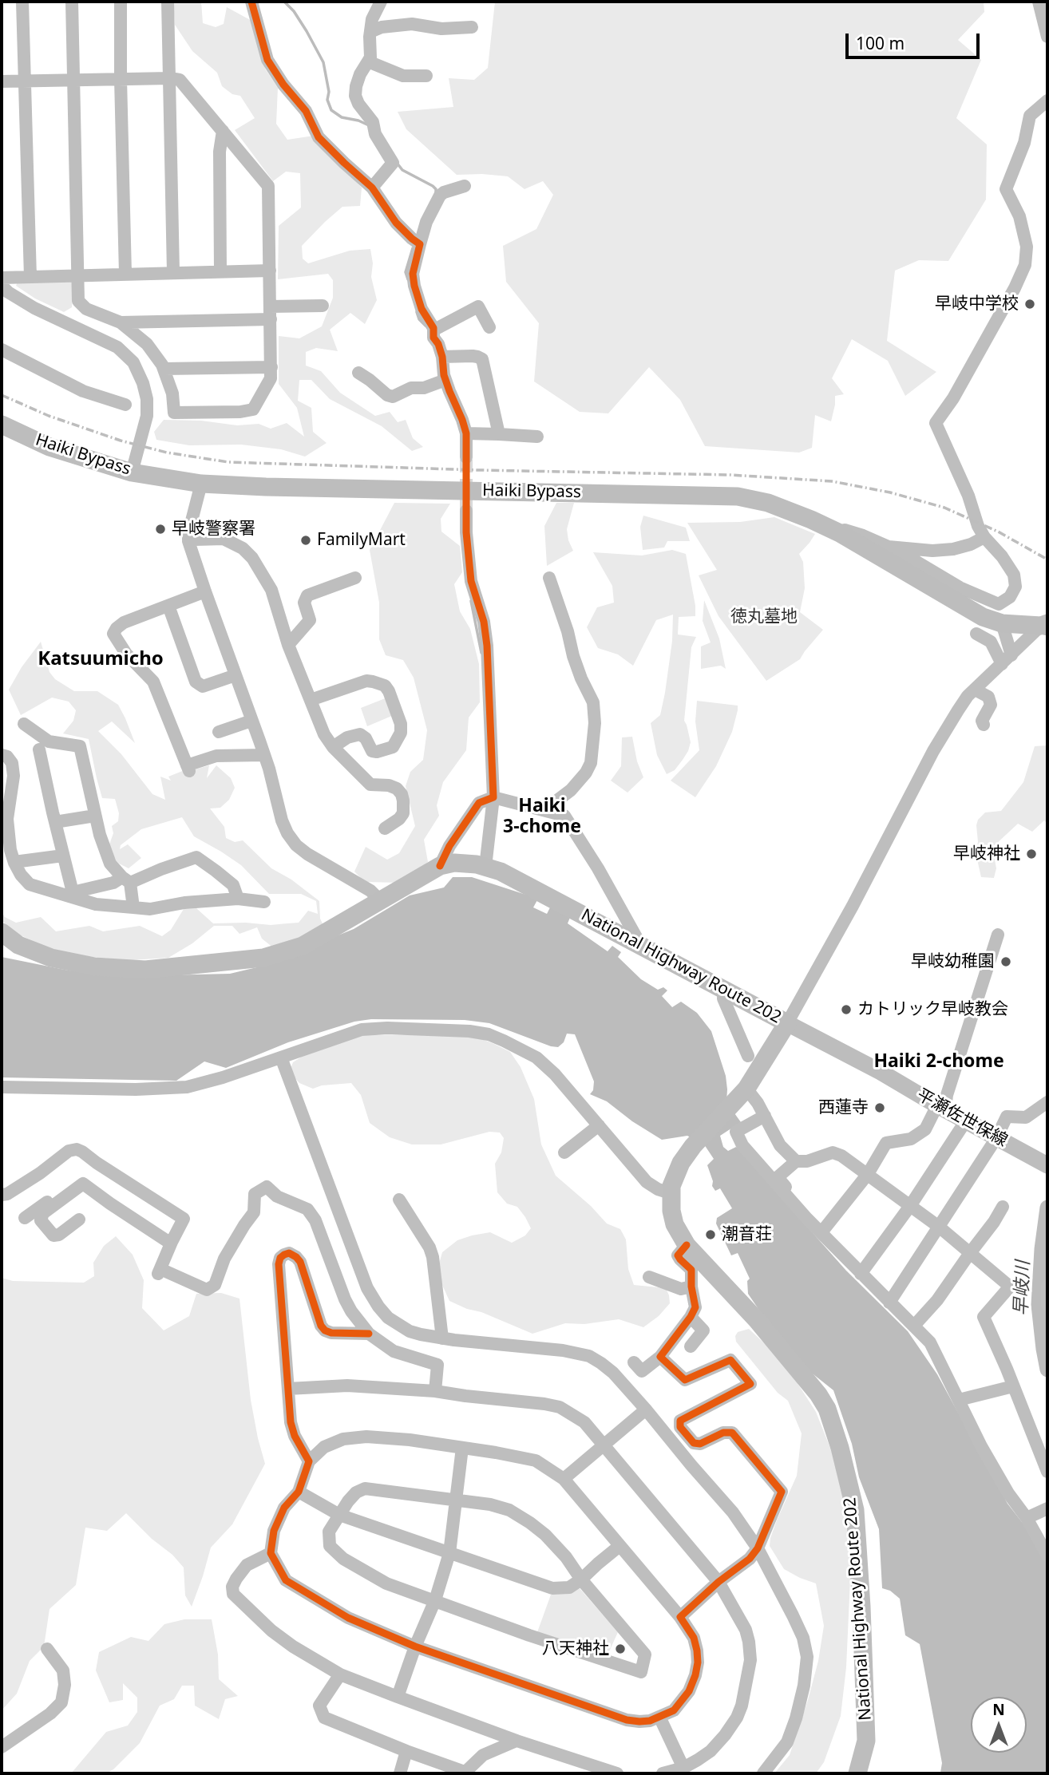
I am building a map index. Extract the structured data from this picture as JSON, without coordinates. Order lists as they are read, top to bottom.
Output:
{
  "streets": {
    "highway": ["Haiki Bypass", "National Highway Route 202"],
    "main road": ["平瀬佐世保線"]
  },
  "crossings": [
    ["National Highway Route 202", "平瀬佐世保線"]
  ],
  "districts": ["Katsuumicho", "Haiki 3-chome", "Haiki 2-chome"],
  "water": ["早岐川"],
  "parks": ["徳丸墓地"],
  "places": [
    "早岐中学校",
    "早岐警察署",
    "FamilyMart",
    "早岐神社",
    "早岐幼稚園",
    "カトリック早岐教会",
    "西蓮寺",
    "潮音荘",
    "八天神社"
  ],
  "scale_bar": "100 m",
  "north": "top"
}
